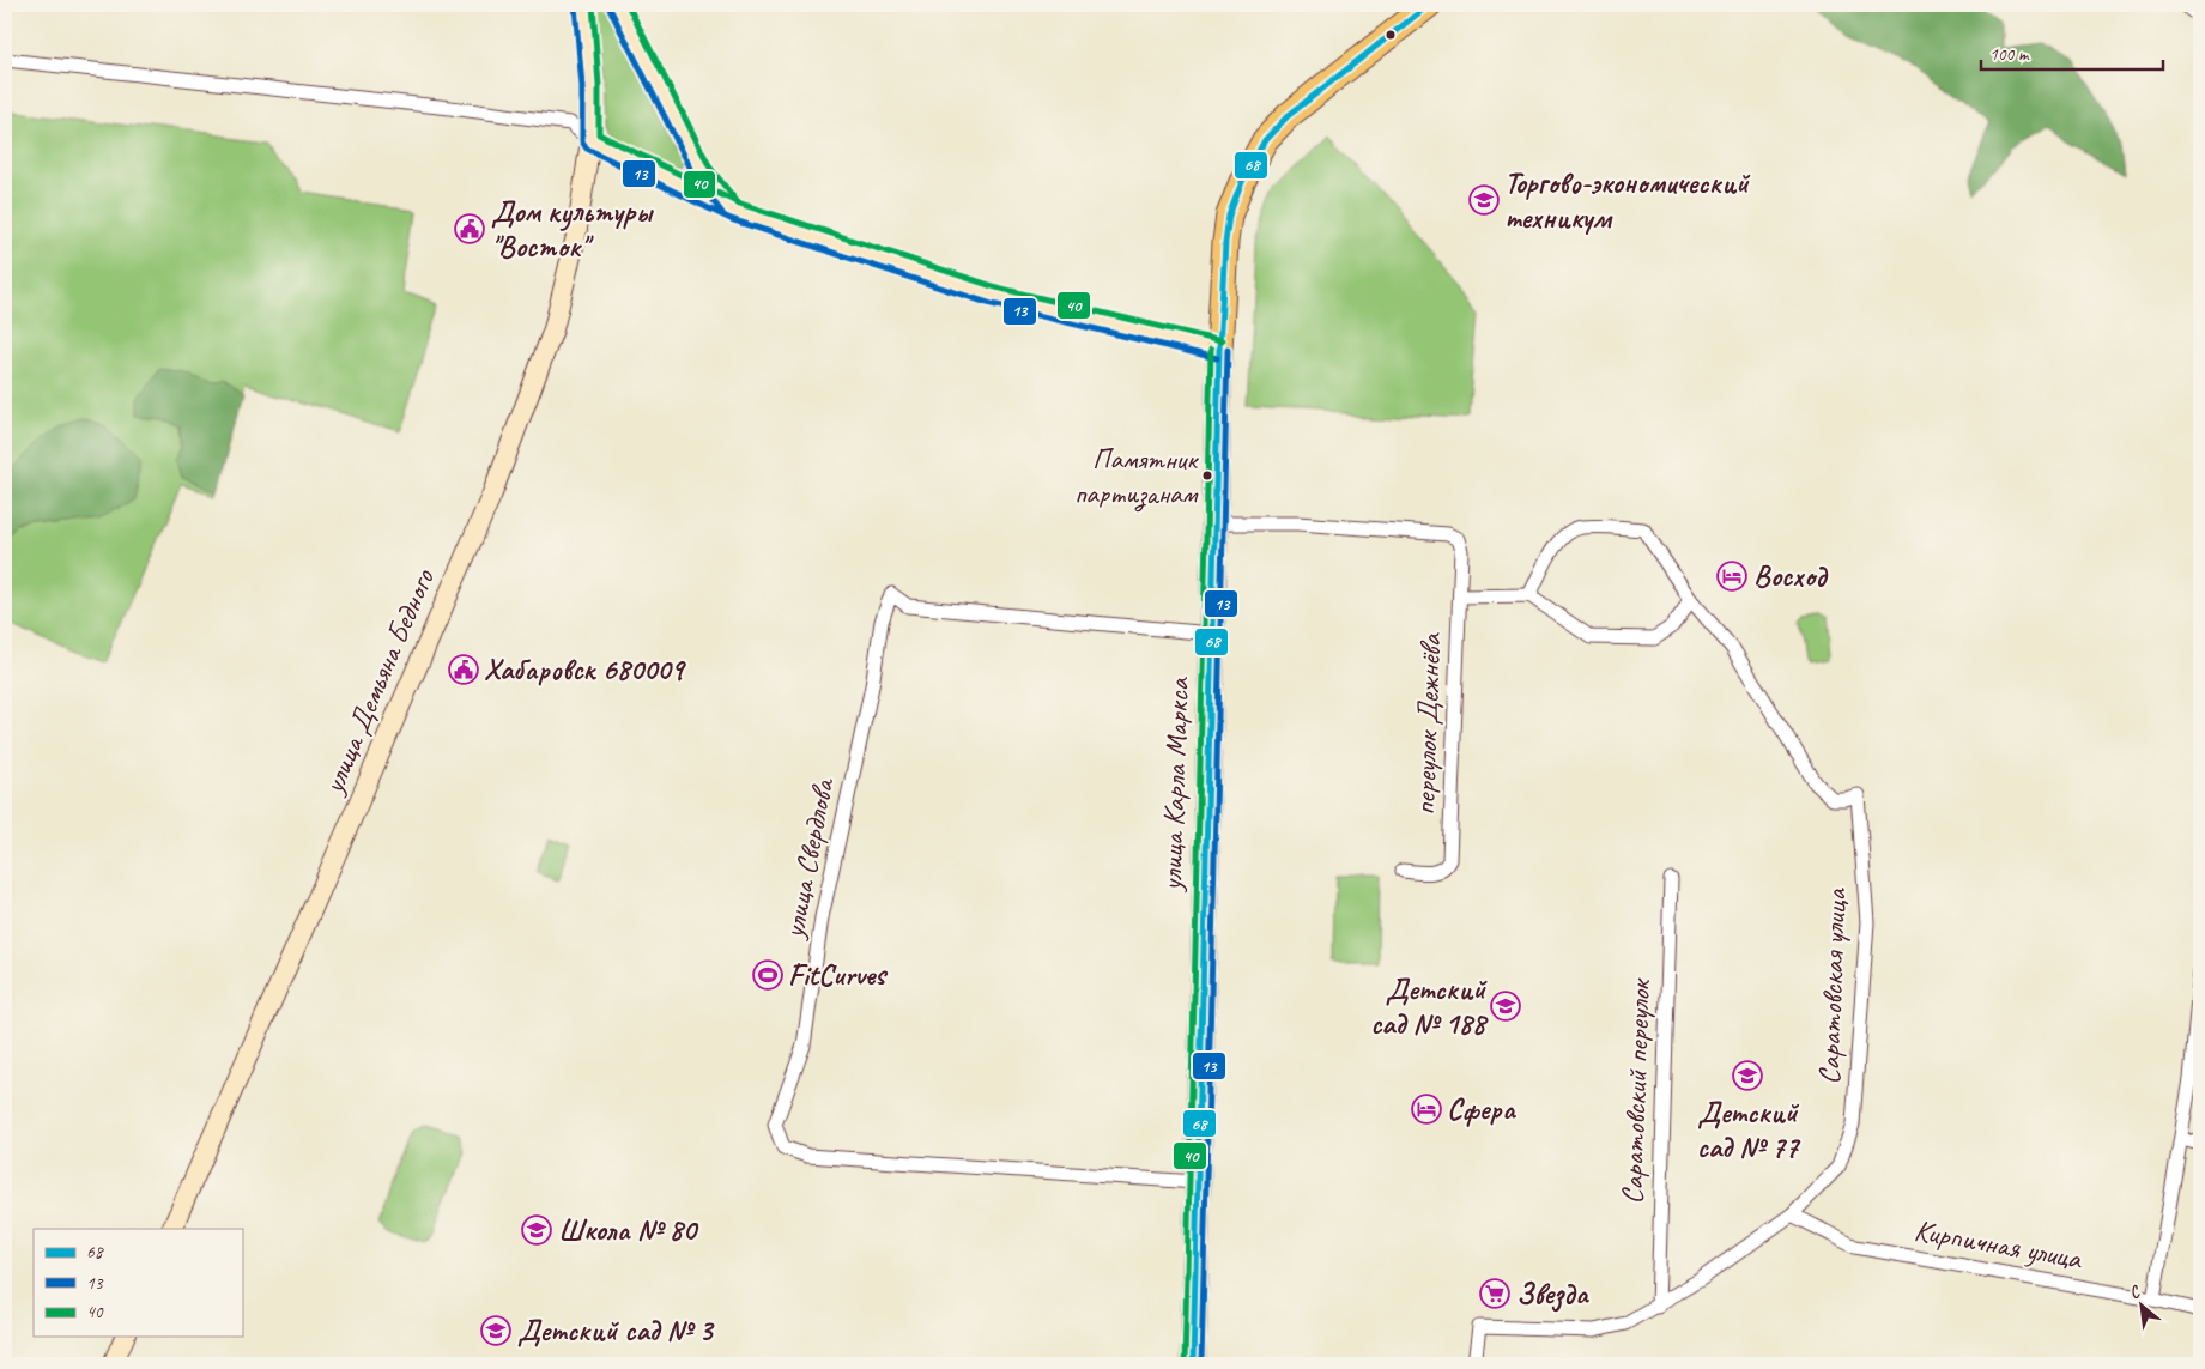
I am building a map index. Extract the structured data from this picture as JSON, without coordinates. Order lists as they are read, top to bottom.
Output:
{
  "streets": {
    "highway": ["улица Карла Маркса"],
    "main road": ["улица Демьяна Бедного"],
    "street": [
      "переулок Дежнёва",
      "улица Свердлова",
      "Саратовская улица",
      "Саратовский переулок",
      "Кирпичная улица"
    ]
  },
  "crossings": [
    ["переулок Дежнёва", "улица Карла Маркса"],
    ["улица Карла Маркса", "улица Свердлова"],
    ["Саратовская улица", "Кирпичная улица"]
  ],
  "places": {
    "school or university": [
      "Торгово-экономический техникум",
      "Детский сад № 188",
      "Детский сад № 77",
      "Школа № 80",
      "Детский сад № 3"
    ],
    "public building": ["Дом культуры \"Восток\"", "Хабаровск 680009"],
    "other": ["Памятник партизанам"],
    "hotel": ["Восход", "Сфера"],
    "sports": ["FitCurves"],
    "supermarket": ["Звезда"]
  },
  "lines": ["transit line 68", "transit line 40", "transit line 13"],
  "legend": ["68", "13", "40"],
  "scale_bar": "100 m",
  "north": "top left"
}
